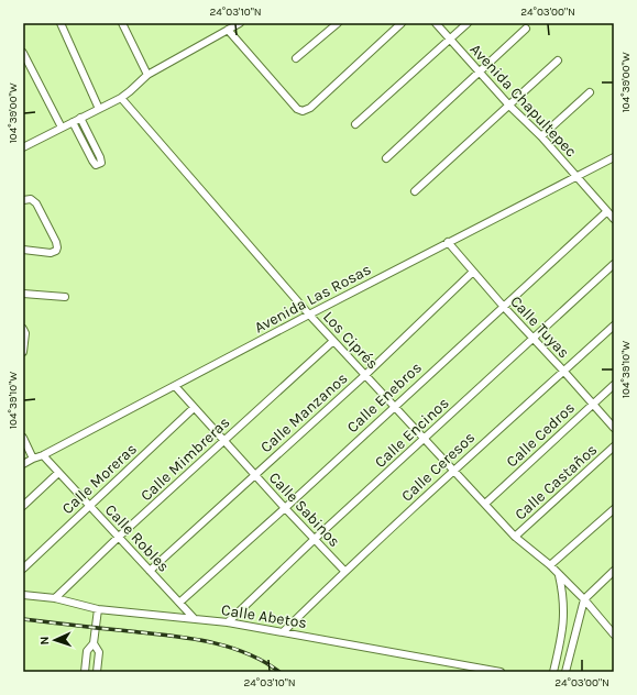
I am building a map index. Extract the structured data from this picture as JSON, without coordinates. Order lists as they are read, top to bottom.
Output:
{
  "streets": {
    "street": [
      "Avenida Chapultepec",
      "Avenida Las Rosas",
      "Calle Tuyas",
      "Los Ciprés",
      "Calle Enebros",
      "Calle Manzanos",
      "Calle Encinos",
      "Calle Cedros",
      "Calle Mimbreras",
      "Calle Ceresos",
      "Calle Moreras",
      "Calle Castaños",
      "Calle Sabinos",
      "Calle Robles",
      "Calle Abetos"
    ]
  },
  "crossings": [
    ["Avenida Chapultepec", "Avenida Las Rosas"],
    ["Avenida Chapultepec", "Calle Enebros"],
    ["Avenida Las Rosas", "Calle Tuyas"],
    ["Avenida Las Rosas", "Los Ciprés"],
    ["Avenida Las Rosas", "Calle Sabinos"],
    ["Avenida Las Rosas", "Calle Robles"],
    ["Calle Tuyas", "Calle Enebros"],
    ["Calle Tuyas", "Calle Manzanos"],
    ["Calle Tuyas", "Calle Encinos"],
    ["Calle Tuyas", "Calle Cedros"],
    ["Calle Tuyas", "Calle Ceresos"],
    ["Los Ciprés", "Calle Enebros"],
    ["Los Ciprés", "Calle Manzanos"],
    ["Los Ciprés", "Calle Encinos"],
    ["Los Ciprés", "Calle Cedros"],
    ["Los Ciprés", "Calle Mimbreras"],
    ["Los Ciprés", "Calle Ceresos"],
    ["Los Ciprés", "Calle Castaños"],
    ["Calle Enebros", "Calle Sabinos"],
    ["Calle Enebros", "Calle Robles"],
    ["Calle Manzanos", "Calle Sabinos"],
    ["Calle Manzanos", "Calle Robles"],
    ["Calle Encinos", "Calle Sabinos"],
    ["Calle Encinos", "Calle Abetos"],
    ["Calle Mimbreras", "Calle Sabinos"],
    ["Calle Mimbreras", "Calle Robles"],
    ["Calle Mimbreras", "Calle Abetos"],
    ["Calle Ceresos", "Calle Sabinos"],
    ["Calle Ceresos", "Calle Abetos"],
    ["Calle Moreras", "Calle Sabinos"],
    ["Calle Moreras", "Calle Robles"],
    ["Calle Robles", "Calle Abetos"]
  ],
  "north": "left",
  "coordinates": [
    "24°03'10\"N",
    "24°03'00\"N",
    "104°39'00\"W",
    "104°39'10\"W"
  ]
}
